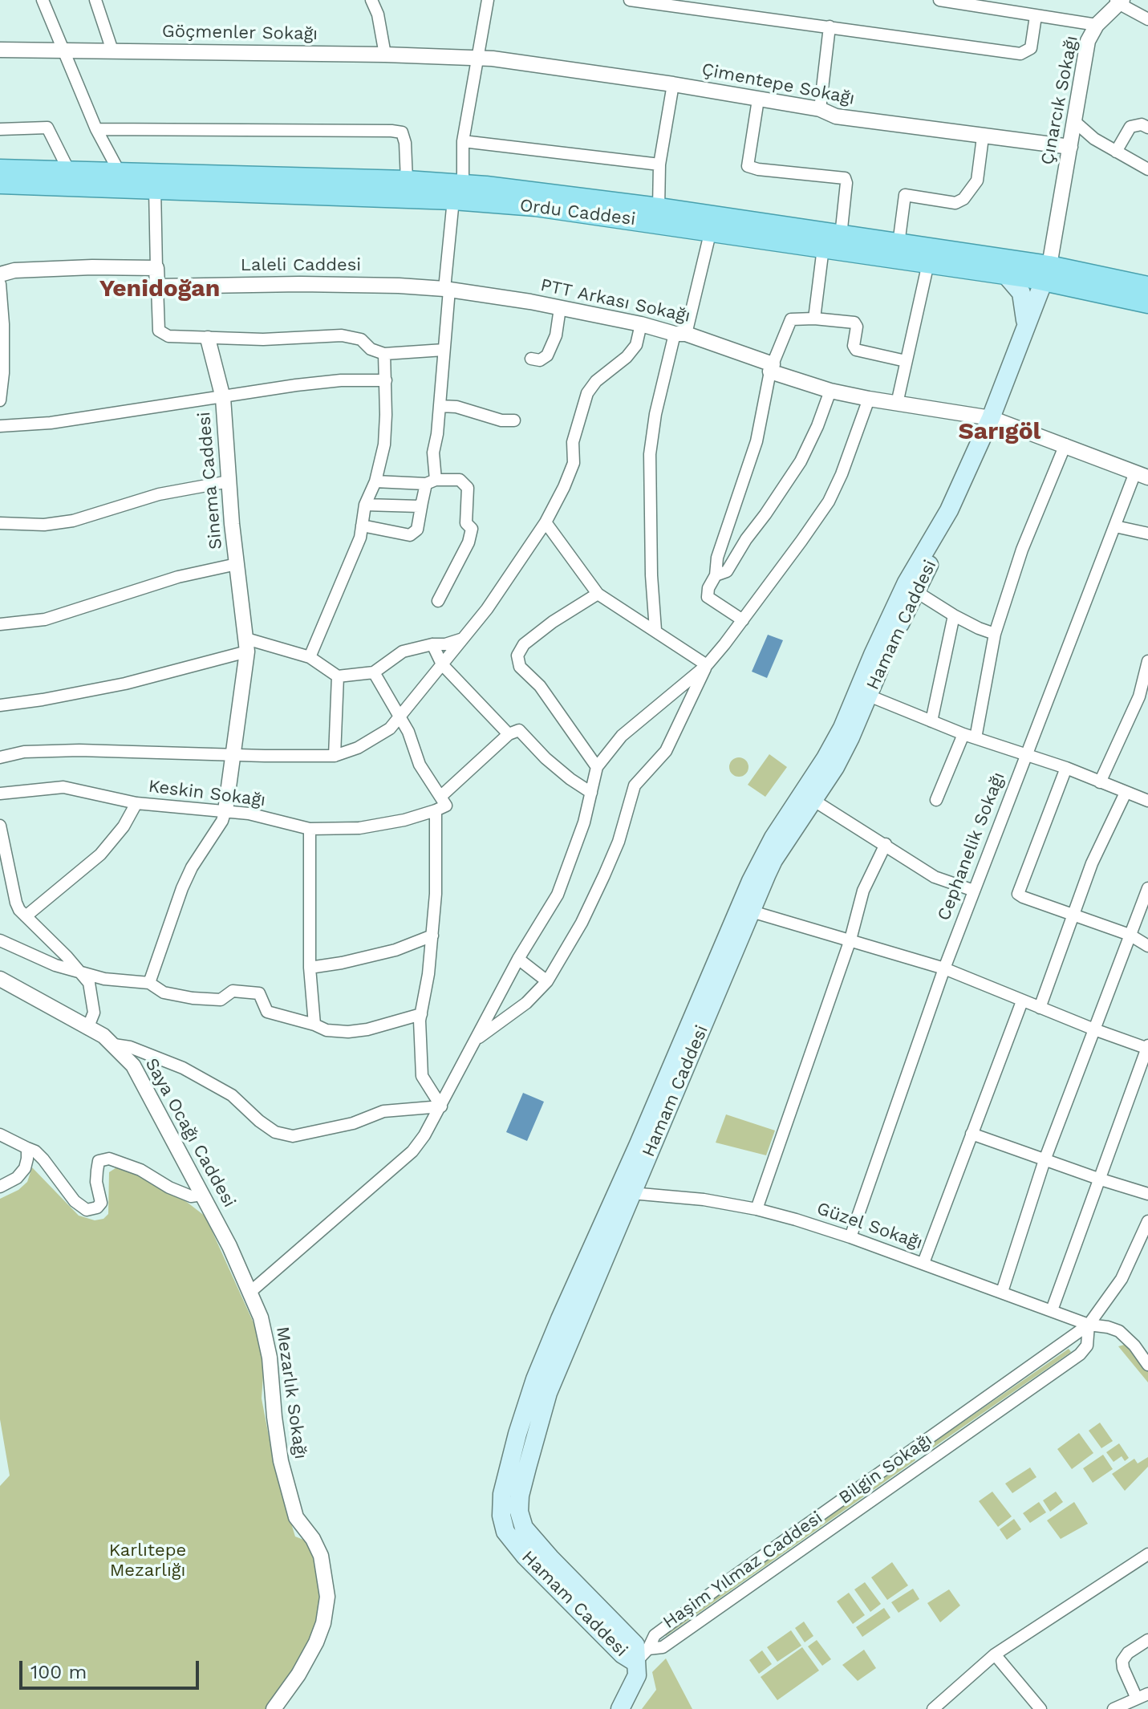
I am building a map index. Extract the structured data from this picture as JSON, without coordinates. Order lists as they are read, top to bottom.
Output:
{
  "streets": {
    "main road": ["Ordu Caddesi", "Hamam Caddesi"],
    "street": [
      "Göçmenler Sokağı",
      "Çimentepe Sokağı",
      "Çınarcık Sokağı",
      "Laleli Caddesi",
      "PTT Arkası Sokağı",
      "Sinema Caddesi",
      "Keskin Sokağı",
      "Cephanelik Sokağı",
      "Saya Ocağı Caddesi",
      "Güzel Sokağı",
      "Mezarlık Sokağı",
      "Bilgin Sokağı",
      "Haşim Yılmaz Caddesi"
    ]
  },
  "crossings": [
    ["Göçmenler Sokağı", "Çimentepe Sokağı"],
    ["Çimentepe Sokağı", "Çınarcık Sokağı"],
    ["Çınarcık Sokağı", "Ordu Caddesi"],
    ["Çınarcık Sokağı", "Hamam Caddesi"],
    ["Ordu Caddesi", "Hamam Caddesi"],
    ["Laleli Caddesi", "PTT Arkası Sokağı"],
    ["PTT Arkası Sokağı", "Hamam Caddesi"],
    ["Sinema Caddesi", "Keskin Sokağı"],
    ["Hamam Caddesi", "Güzel Sokağı"],
    ["Hamam Caddesi", "Bilgin Sokağı"],
    ["Cephanelik Sokağı", "Güzel Sokağı"],
    ["Saya Ocağı Caddesi", "Mezarlık Sokağı"],
    ["Güzel Sokağı", "Bilgin Sokağı"],
    ["Güzel Sokağı", "Haşim Yılmaz Caddesi"],
    ["Bilgin Sokağı", "Haşim Yılmaz Caddesi"]
  ],
  "districts": ["Yenidoğan", "Sarıgöl"],
  "parks": ["Karlıtepe Mezarlığı"],
  "scale_bar": "100 m"
}
